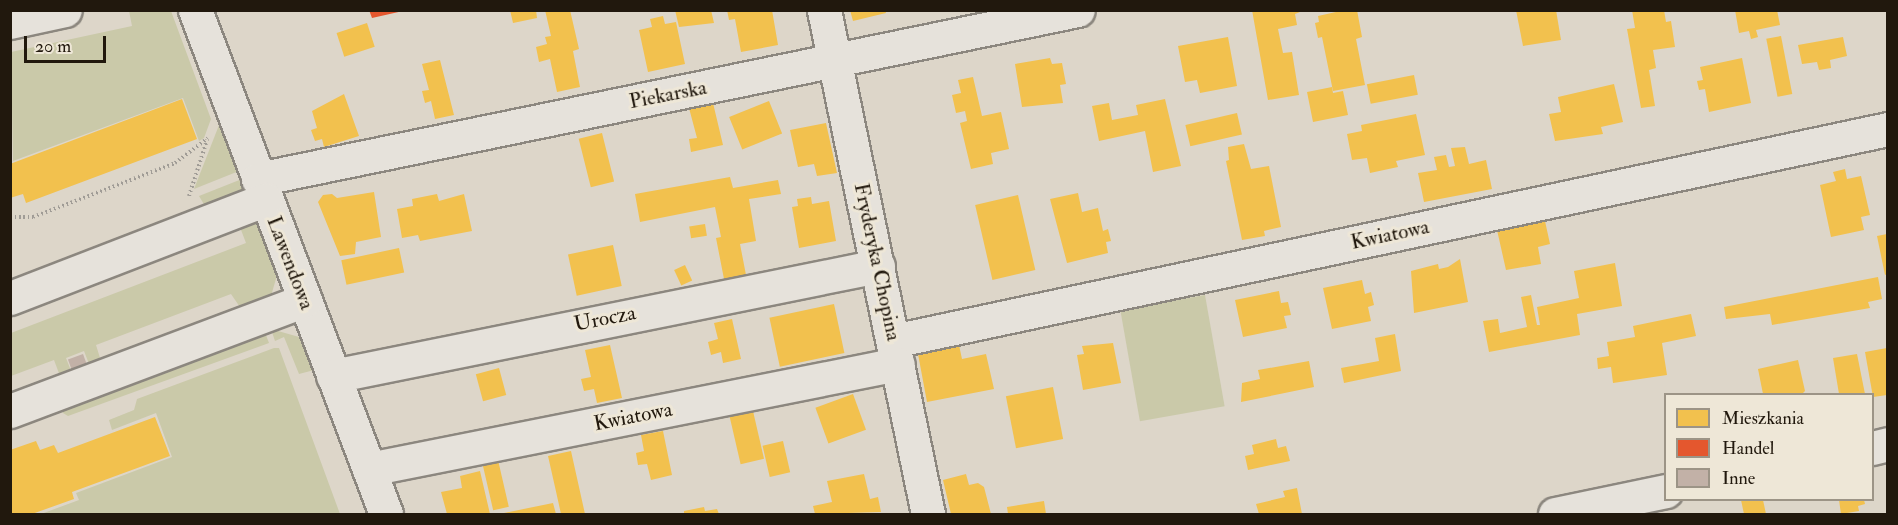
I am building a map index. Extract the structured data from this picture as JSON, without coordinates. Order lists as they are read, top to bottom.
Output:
{
  "streets": {
    "street": [
      "Piekarska",
      "Kwiatowa",
      "Fryderyka Chopina",
      "Lawendowa",
      "Urocza"
    ]
  },
  "crossings": [
    ["Piekarska", "Fryderyka Chopina"],
    ["Piekarska", "Lawendowa"],
    ["Kwiatowa", "Fryderyka Chopina"],
    ["Kwiatowa", "Lawendowa"],
    ["Fryderyka Chopina", "Urocza"],
    ["Lawendowa", "Urocza"]
  ],
  "legend": ["Mieszkania", "Handel", "Inne"],
  "scale_bar": "20 m"
}
